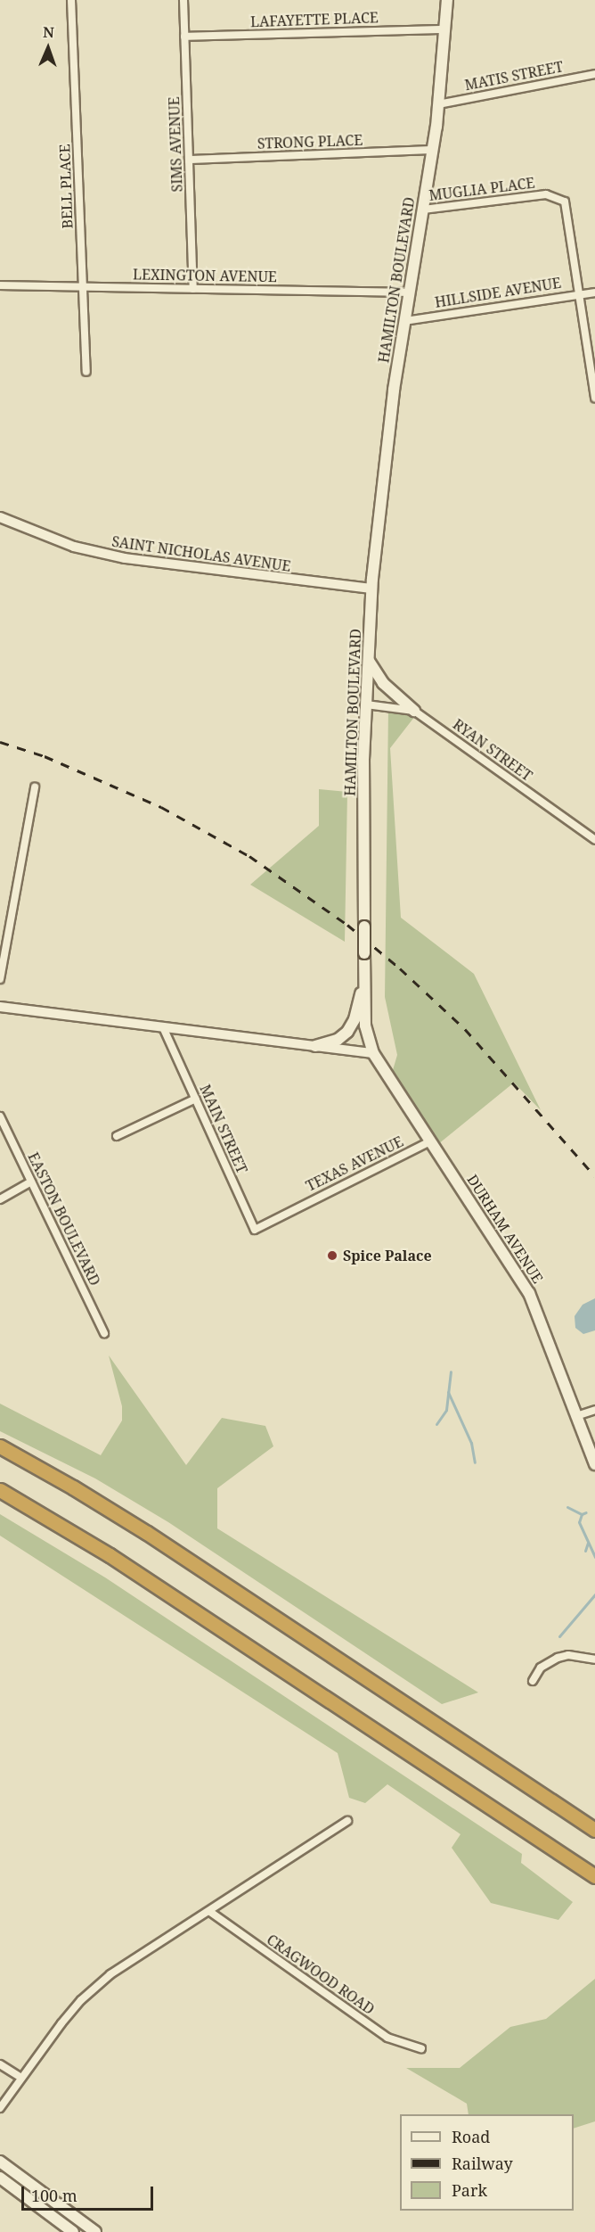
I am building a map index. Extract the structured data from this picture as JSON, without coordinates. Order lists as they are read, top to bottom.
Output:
{
  "streets": {
    "main road": ["HAMILTON BOULEVARD", "DURHAM AVENUE"],
    "street": [
      "LAFAYETTE PLACE",
      "MATIS STREET",
      "STRONG PLACE",
      "SIMS AVENUE",
      "BELL PLACE",
      "MUGLIA PLACE",
      "LEXINGTON AVENUE",
      "HILLSIDE AVENUE",
      "SAINT NICHOLAS AVENUE",
      "RYAN STREET",
      "MAIN STREET",
      "TEXAS AVENUE",
      "EASTON BOULEVARD",
      "CRAGWOOD ROAD"
    ]
  },
  "crossings": [
    ["LAFAYETTE PLACE", "SIMS AVENUE"],
    ["LAFAYETTE PLACE", "HAMILTON BOULEVARD"],
    ["MATIS STREET", "HAMILTON BOULEVARD"],
    ["STRONG PLACE", "SIMS AVENUE"],
    ["STRONG PLACE", "HAMILTON BOULEVARD"],
    ["SIMS AVENUE", "LEXINGTON AVENUE"],
    ["BELL PLACE", "LEXINGTON AVENUE"],
    ["MUGLIA PLACE", "HAMILTON BOULEVARD"],
    ["MUGLIA PLACE", "HILLSIDE AVENUE"],
    ["LEXINGTON AVENUE", "HAMILTON BOULEVARD"],
    ["HAMILTON BOULEVARD", "HILLSIDE AVENUE"],
    ["HAMILTON BOULEVARD", "SAINT NICHOLAS AVENUE"],
    ["HAMILTON BOULEVARD", "RYAN STREET"],
    ["HAMILTON BOULEVARD", "DURHAM AVENUE"],
    ["MAIN STREET", "TEXAS AVENUE"],
    ["TEXAS AVENUE", "DURHAM AVENUE"]
  ],
  "places": ["Spice Palace"],
  "legend": ["Road", "Railway", "Park"],
  "scale_bar": "100 m",
  "north": "top"
}
